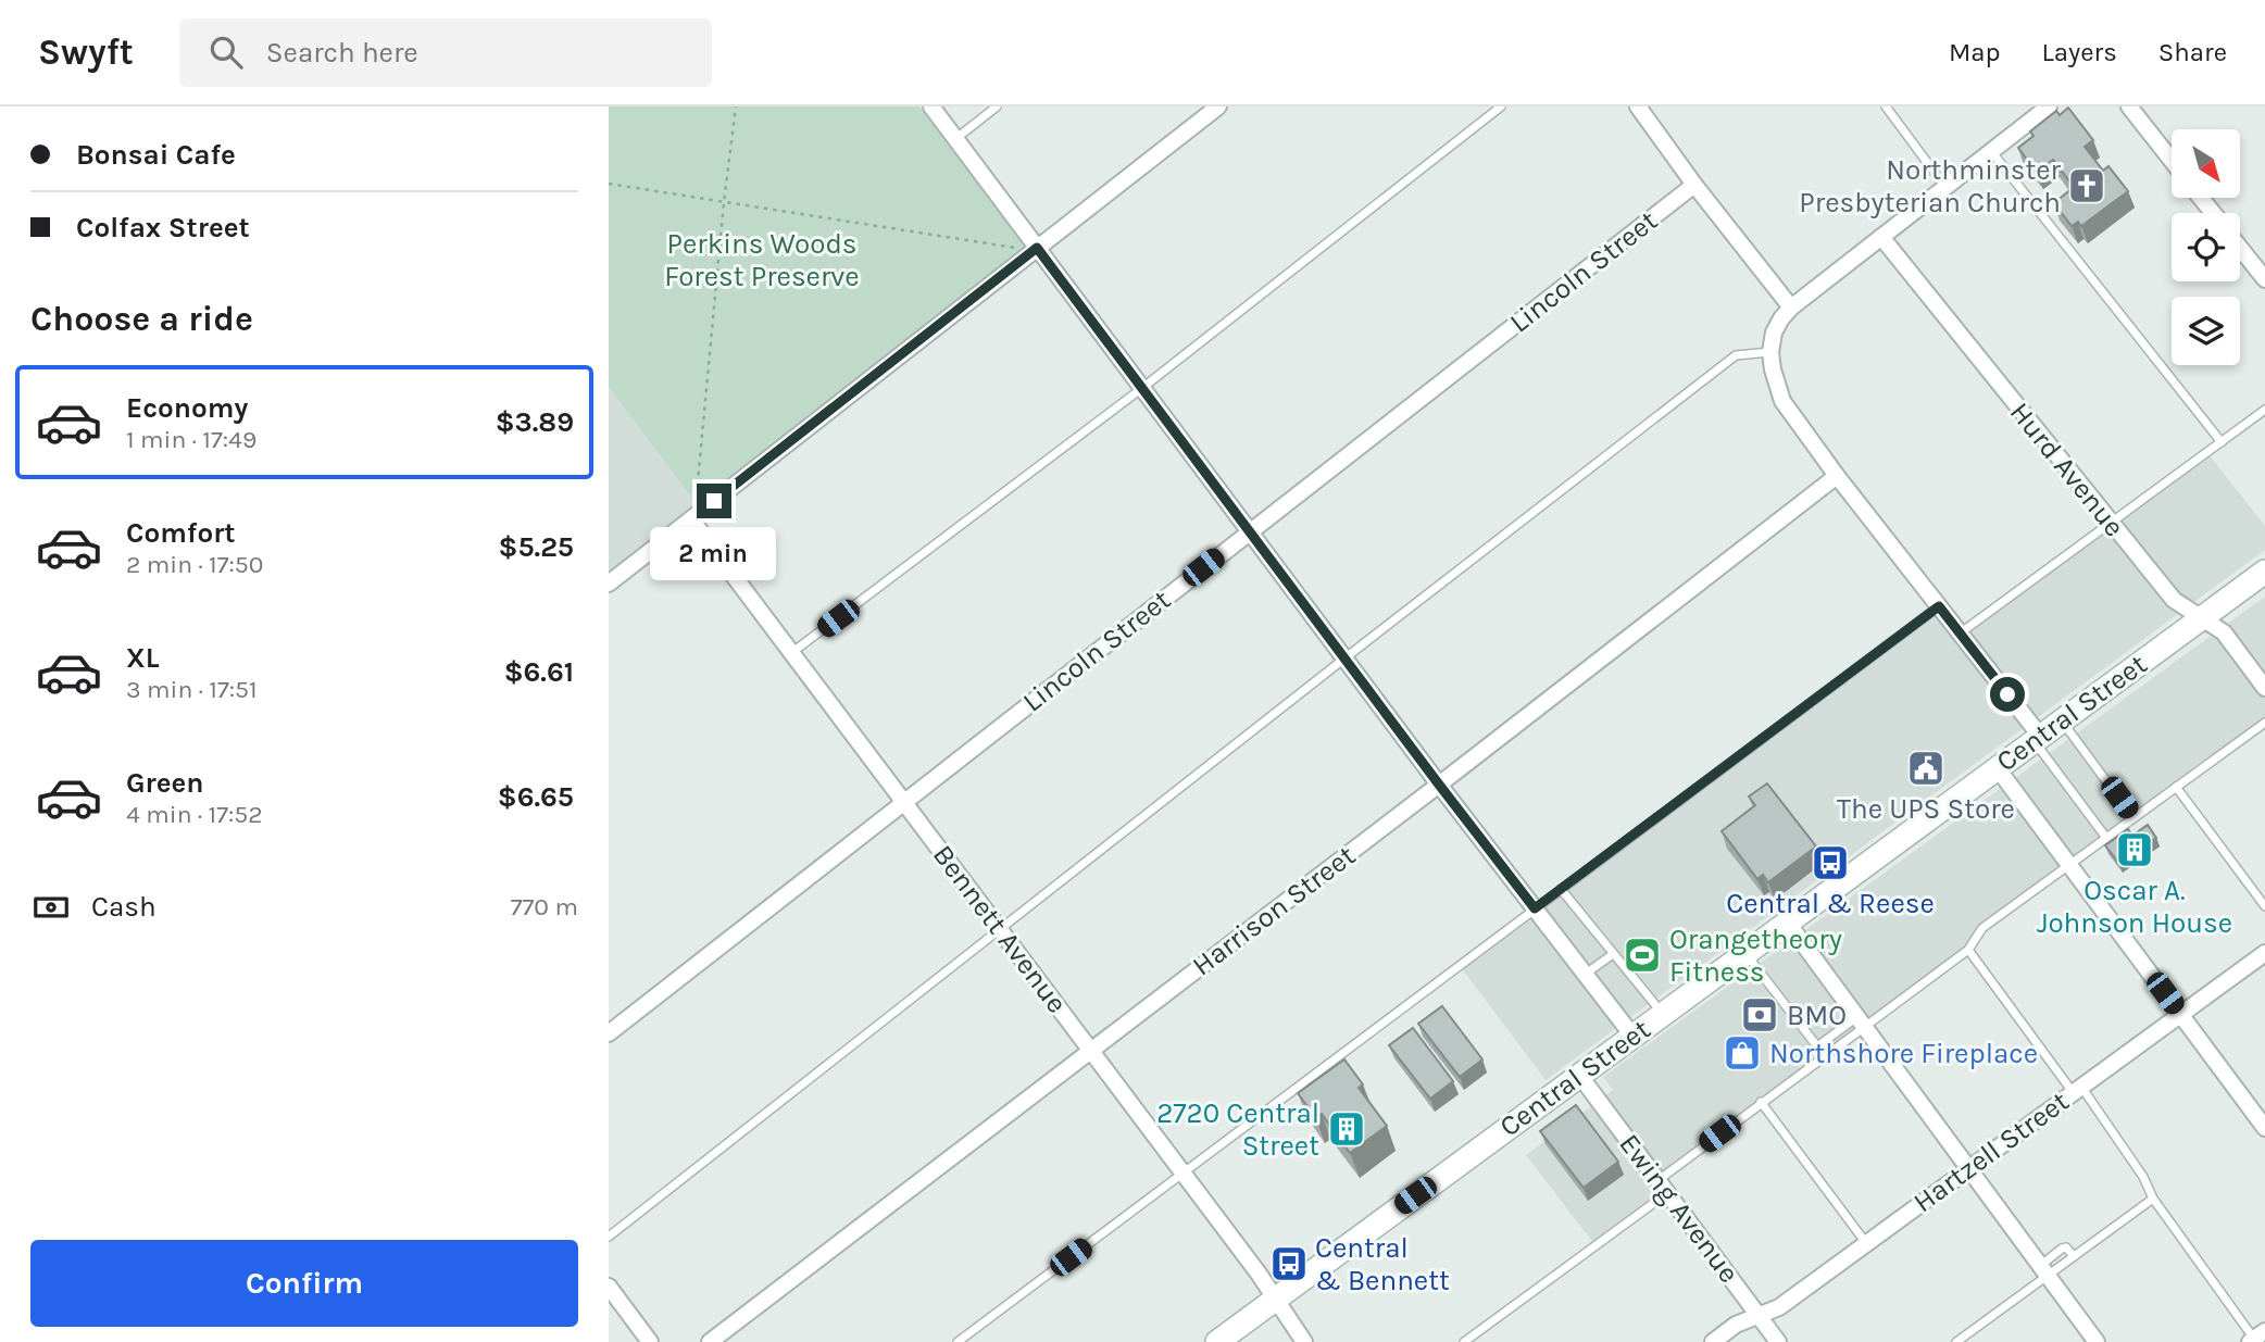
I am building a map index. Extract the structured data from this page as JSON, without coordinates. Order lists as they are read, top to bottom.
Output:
{
  "streets": {
    "main road": ["Central Street"],
    "street": [
      "Lincoln Street",
      "Hurd Avenue",
      "Harrison Street",
      "Bennett Avenue",
      "Hartzell Street",
      "Ewing Avenue"
    ]
  },
  "crossings": [
    ["Lincoln Street", "Bennett Avenue"],
    ["Hurd Avenue", "Central Street"],
    ["Central Street", "Bennett Avenue"],
    ["Central Street", "Ewing Avenue"],
    ["Harrison Street", "Bennett Avenue"],
    ["Hartzell Street", "Ewing Avenue"]
  ],
  "parks": ["Perkins Woods Forest Preserve"],
  "places": {
    "church": ["Northminster Presbyterian Church"],
    "public building": ["The UPS Store"],
    "building": ["Oscar A. Johnson House", "2720 Central Street"],
    "bus stop": ["Central & Reese", "Central & Bennett"],
    "sports": ["Orangetheory Fitness"],
    "bank": ["BMO"],
    "shop": ["Northshore Fireplace"]
  },
  "north": "bottom right",
  "page": {
    "header": "Swyft",
    "search": "Search here",
    "nav": ["Map", "Layers", "Share"],
    "banner": ["Bonsai Cafe", "Colfax Street"],
    "heading": "Choose a ride",
    "list": [
      {
        "name": "Economy",
        "note": "1 min · 17:49",
        "value": "$3.89"
      },
      {
        "name": "Comfort",
        "note": "2 min · 17:50",
        "value": "$5.25"
      },
      {
        "name": "XL",
        "note": "3 min · 17:51",
        "value": "$6.61"
      },
      {
        "name": "Green",
        "note": "4 min · 17:52",
        "value": "$6.65"
      }
    ],
    "bubble": "2 min",
    "pay": ["Cash", "770 m"],
    "buttons": "Confirm"
  }
}
